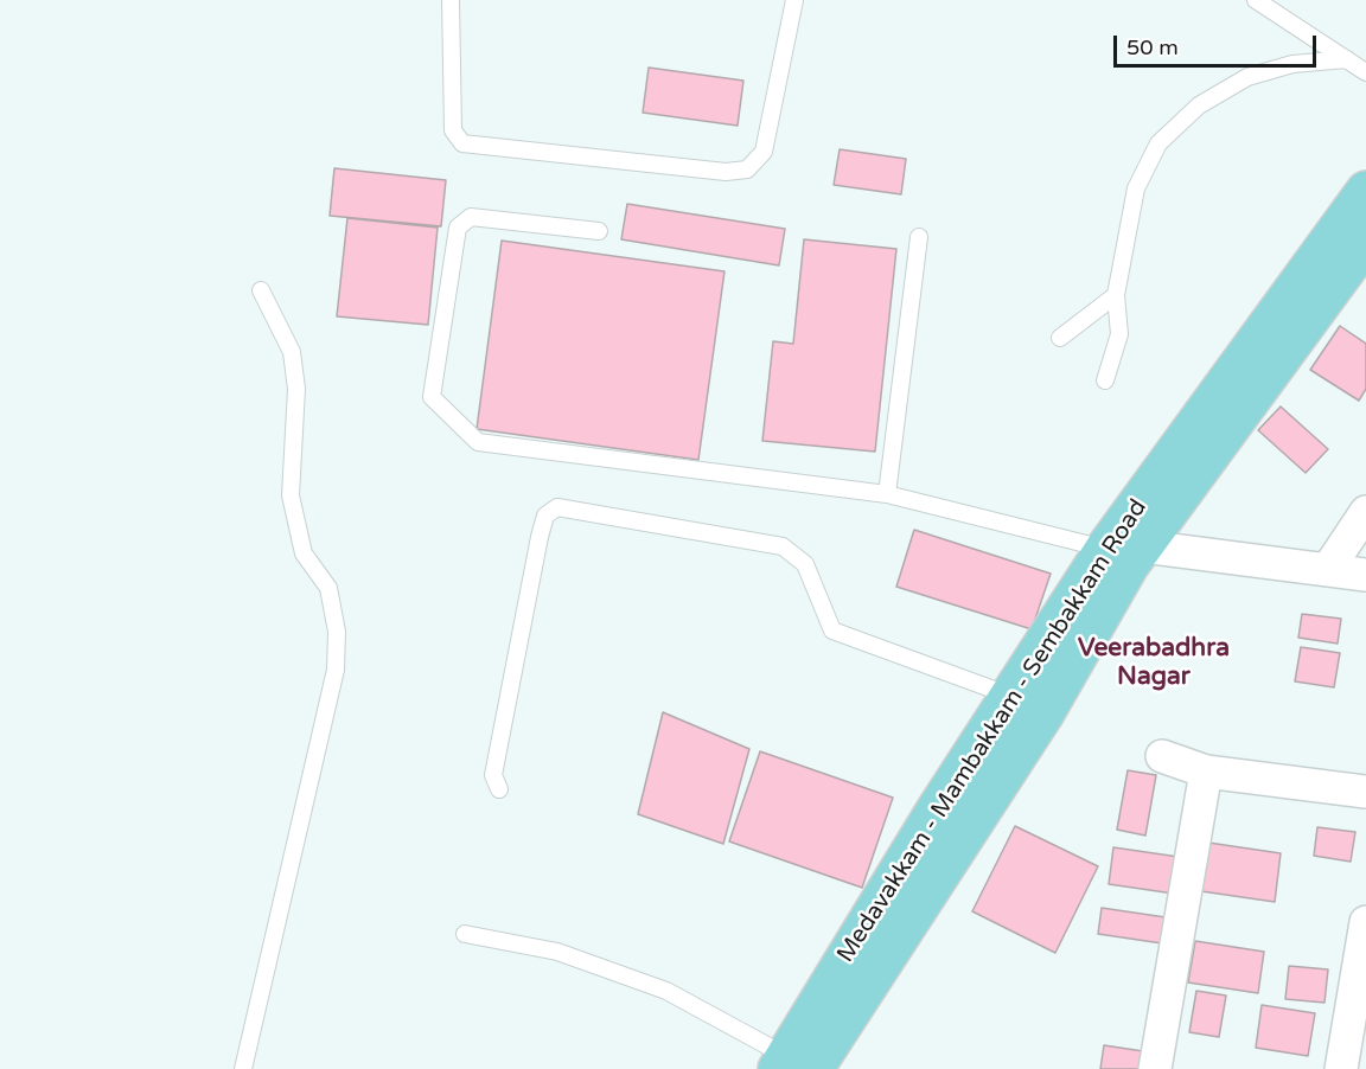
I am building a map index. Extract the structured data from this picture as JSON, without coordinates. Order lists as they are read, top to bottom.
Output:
{
  "streets": {
    "main road": ["Medavakkam - Mambakkam - Sembakkam Road"]
  },
  "districts": ["Veerabadhra Nagar"],
  "scale_bar": "50 m"
}
